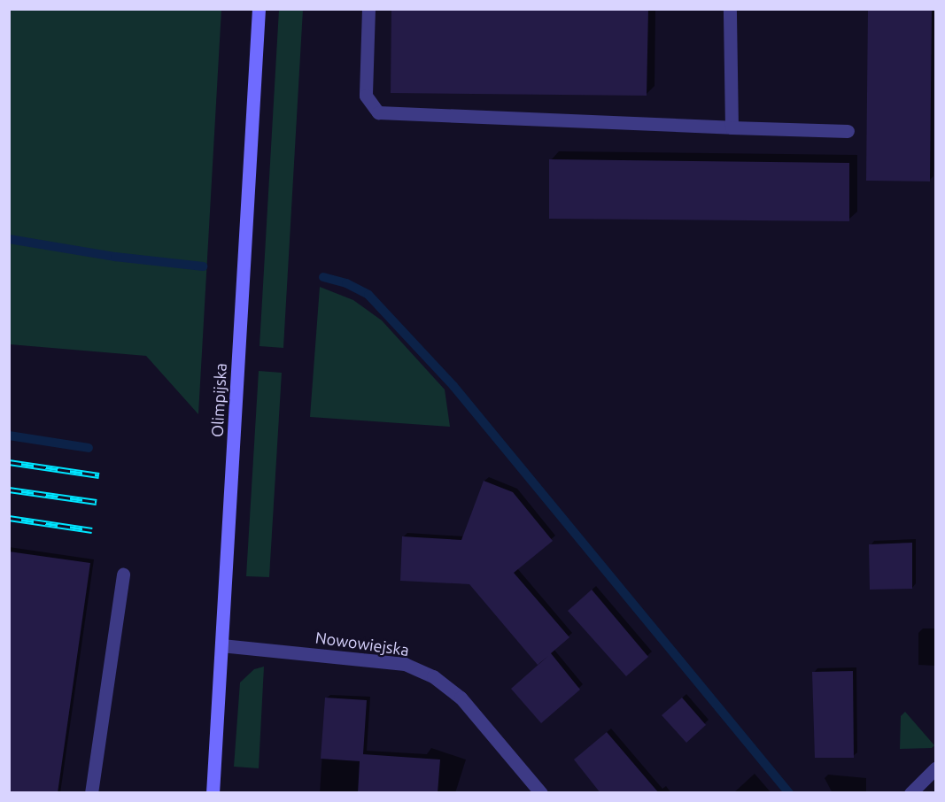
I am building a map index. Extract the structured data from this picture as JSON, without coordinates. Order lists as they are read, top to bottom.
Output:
{
  "streets": {
    "street": ["Olimpijska", "Nowowiejska"]
  },
  "crossings": [
    ["Olimpijska", "Nowowiejska"]
  ]
}
